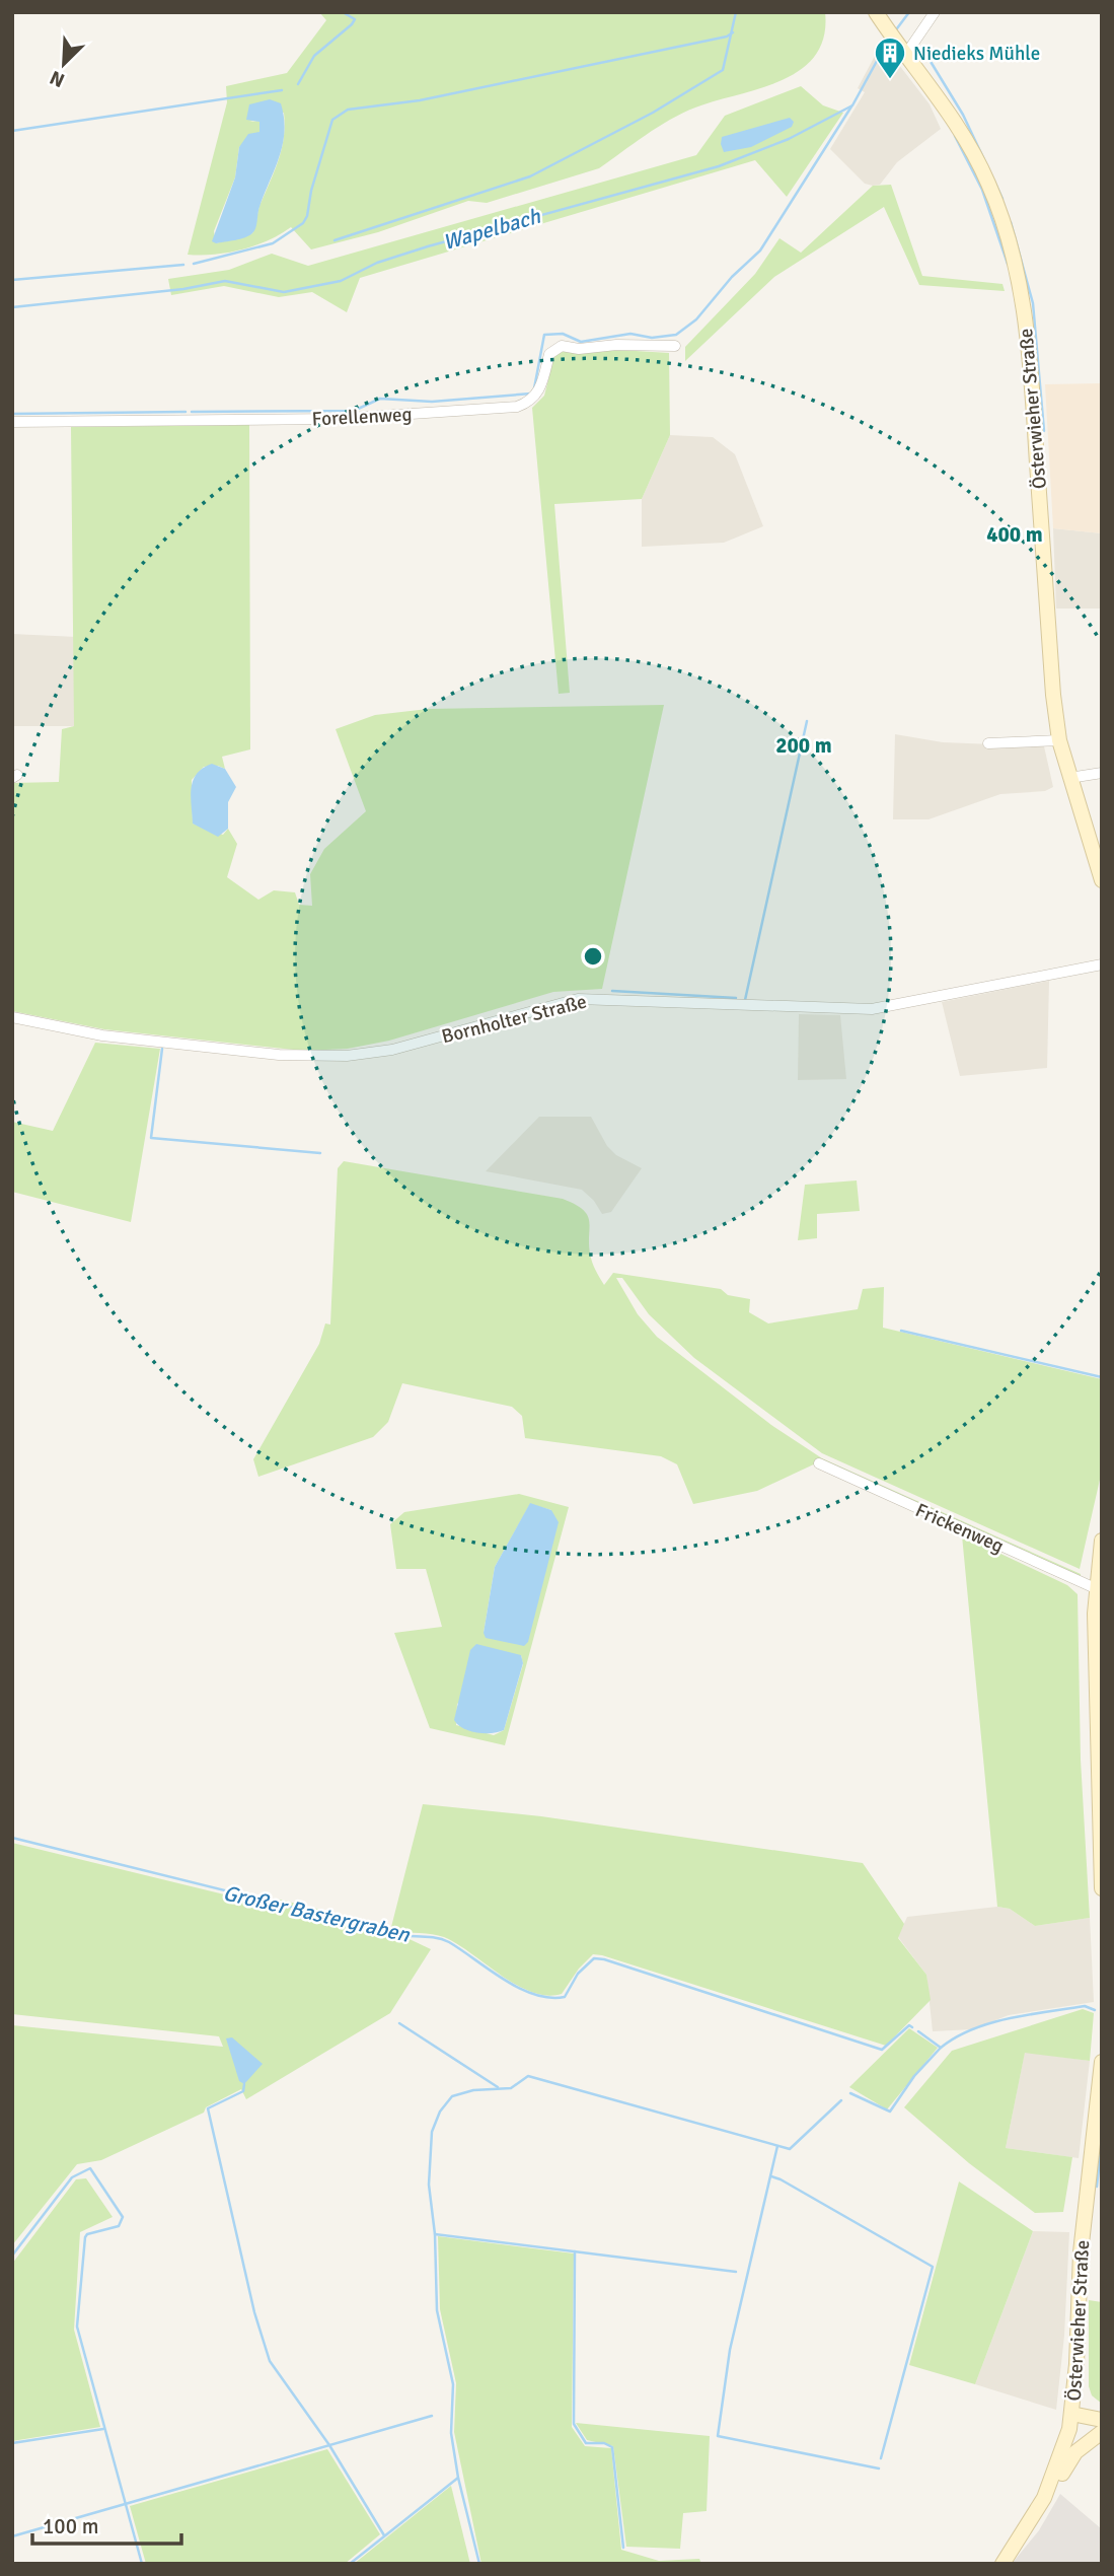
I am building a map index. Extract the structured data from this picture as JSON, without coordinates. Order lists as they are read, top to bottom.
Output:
{
  "streets": {
    "street": [
      "Österwieher Straße",
      "Forellenweg",
      "Bornholter Straße",
      "Frickenweg"
    ]
  },
  "water": ["Wapelbach", "Großer Bastergraben"],
  "places": {
    "building": ["Niedieks Mühle"]
  },
  "scale_bar": "100 m",
  "north": "bottom left",
  "rings": ["400 m", "200 m"]
}
